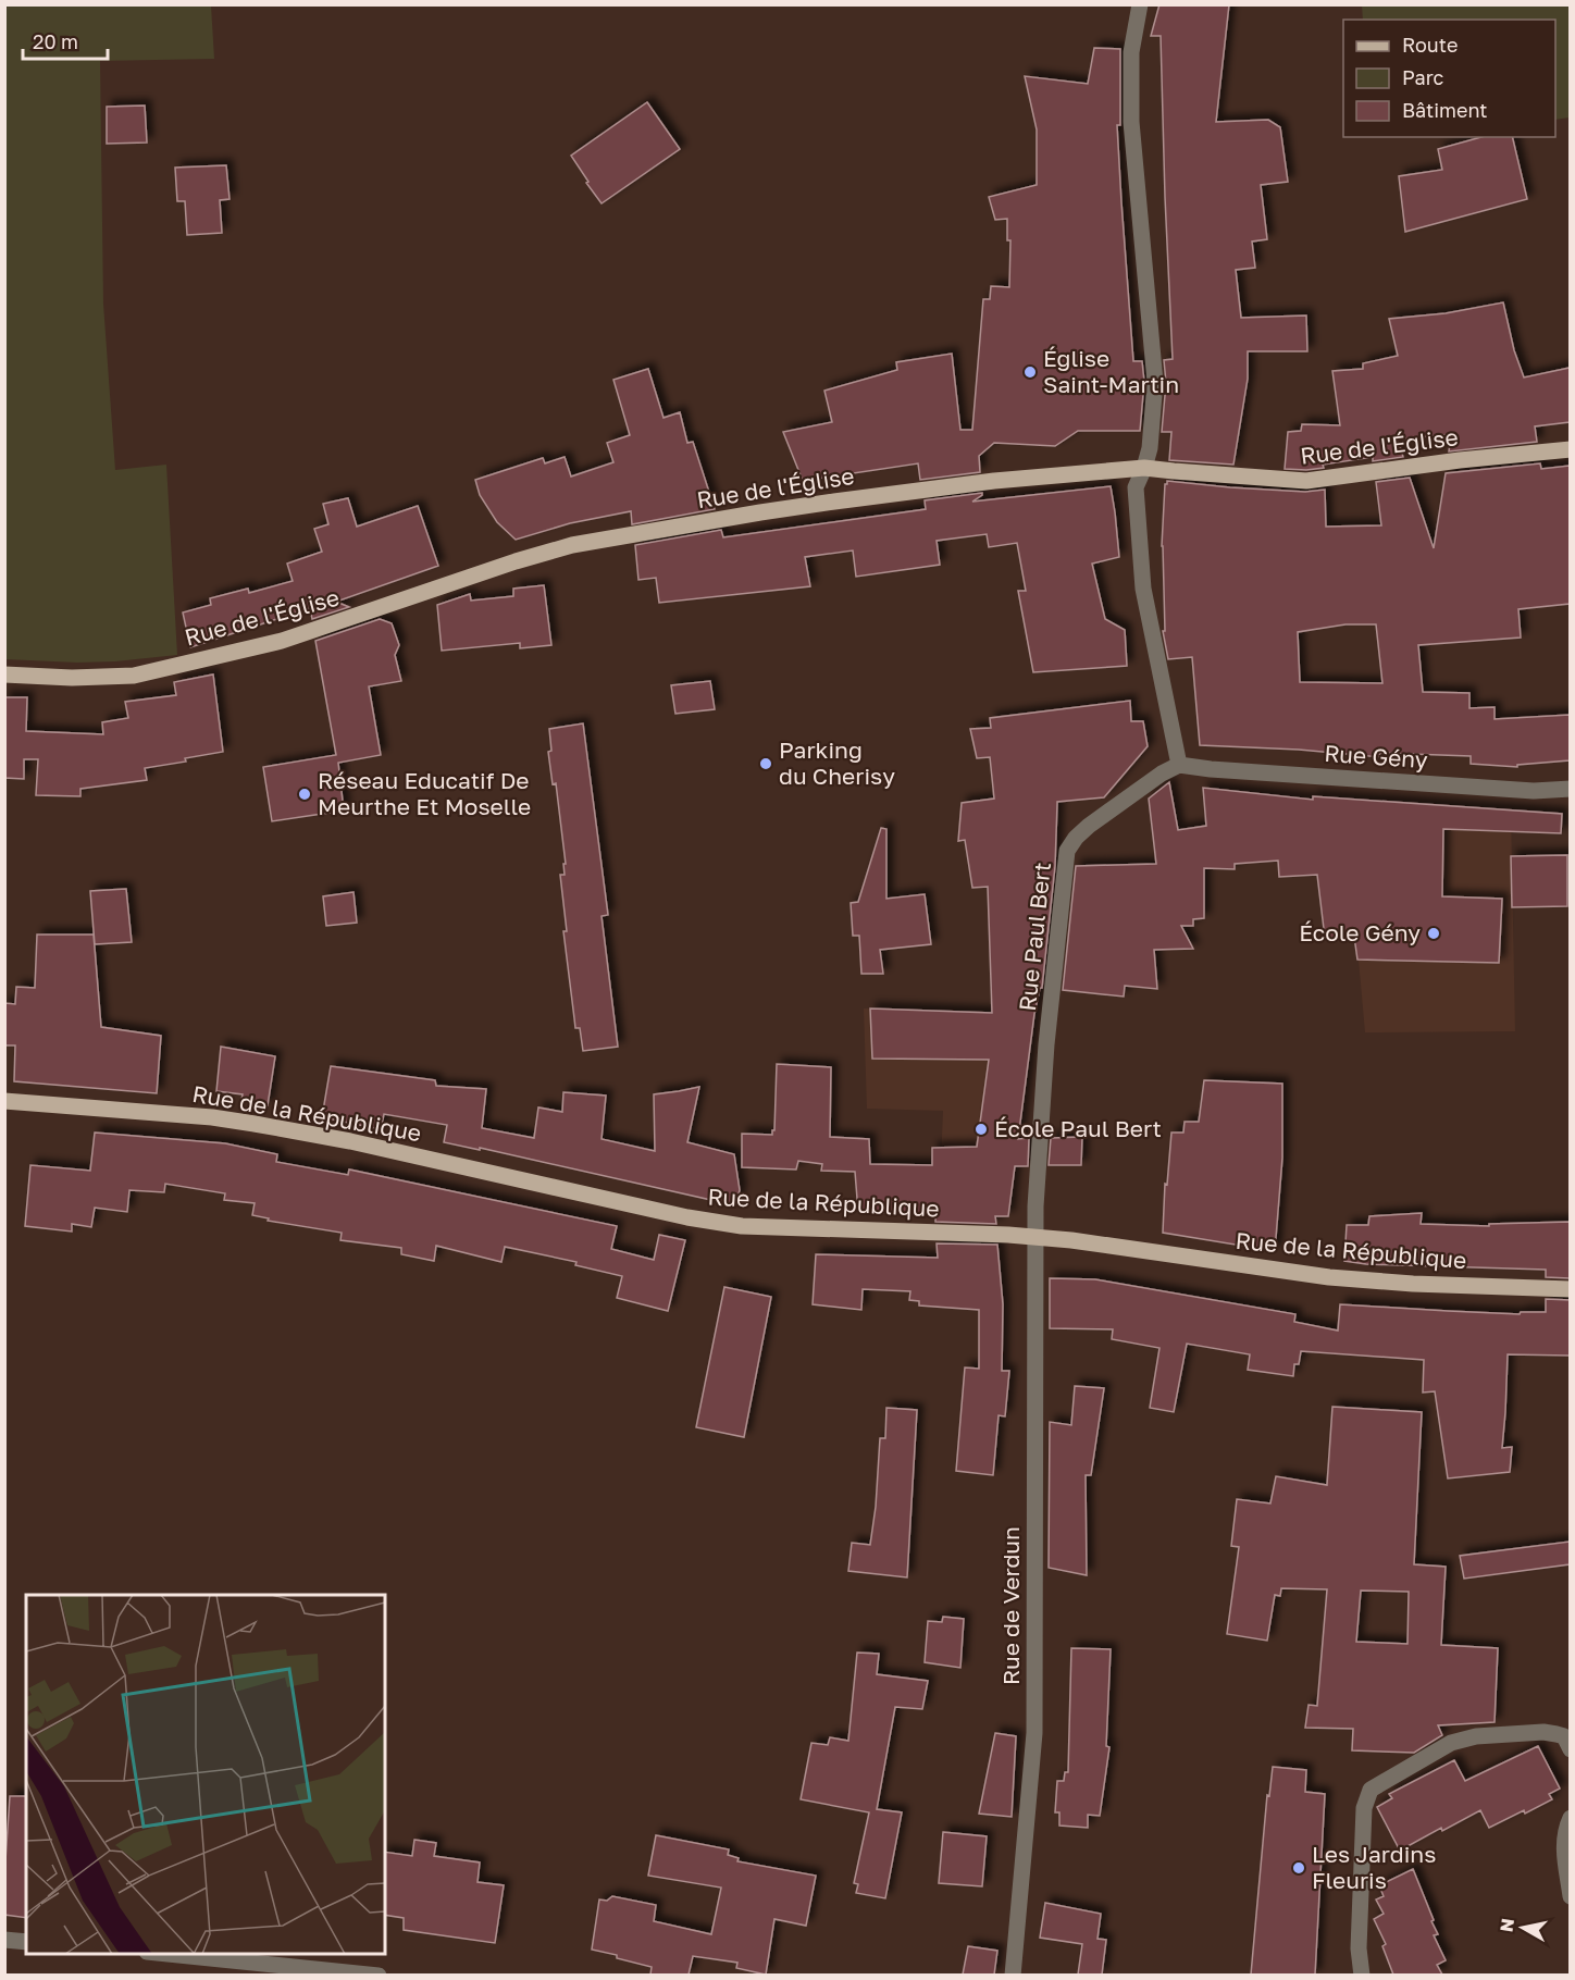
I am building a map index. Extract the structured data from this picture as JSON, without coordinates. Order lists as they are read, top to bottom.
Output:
{
  "streets": {
    "main road": ["Rue de l'Église", "Rue de la République"],
    "street": ["Rue Gény", "Rue Paul Bert", "Rue de Verdun"]
  },
  "crossings": [
    ["Rue Gény", "Rue Paul Bert"],
    ["Rue Paul Bert", "Rue de la République"],
    ["Rue Paul Bert", "Rue de Verdun"],
    ["Rue de la République", "Rue de Verdun"]
  ],
  "places": [
    "Église Saint-Martin",
    "Parking du Cherisy",
    "Réseau Educatif De Meurthe Et Moselle",
    "École Gény",
    "École Paul Bert",
    "Les Jardins Fleuris"
  ],
  "legend": ["Route", "Parc", "Bâtiment"],
  "scale_bar": "20 m",
  "north": "left"
}
